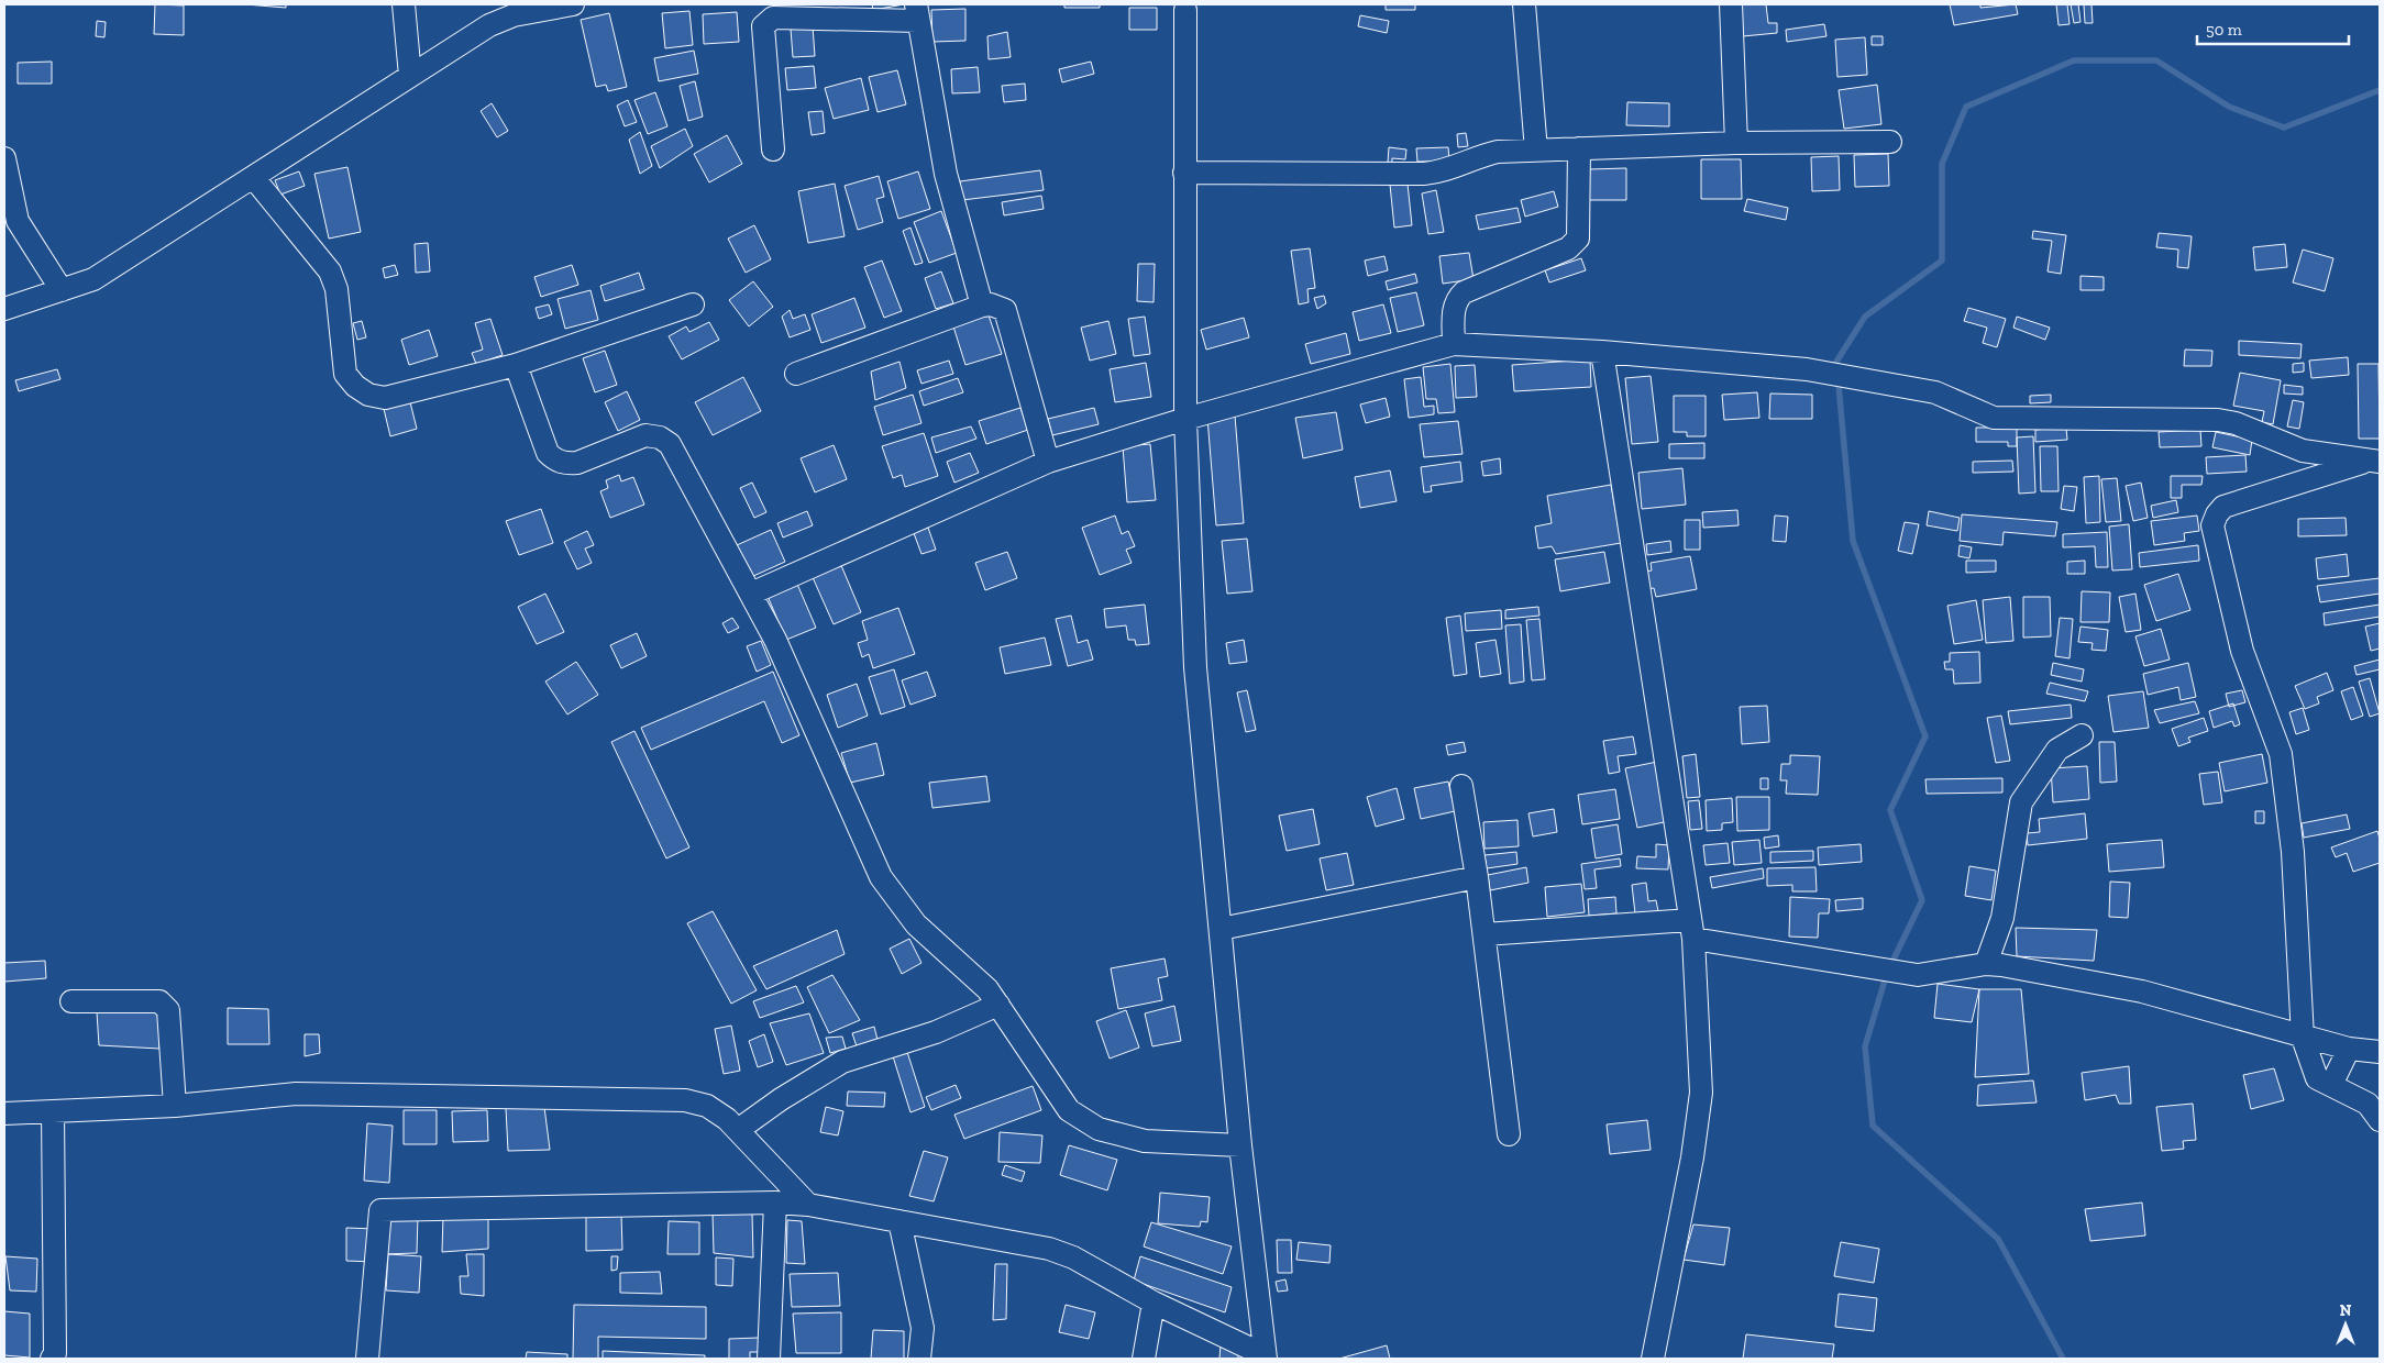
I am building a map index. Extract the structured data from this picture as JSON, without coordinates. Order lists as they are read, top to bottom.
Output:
{
  "scale_bar": "50 m",
  "north": "top"
}
